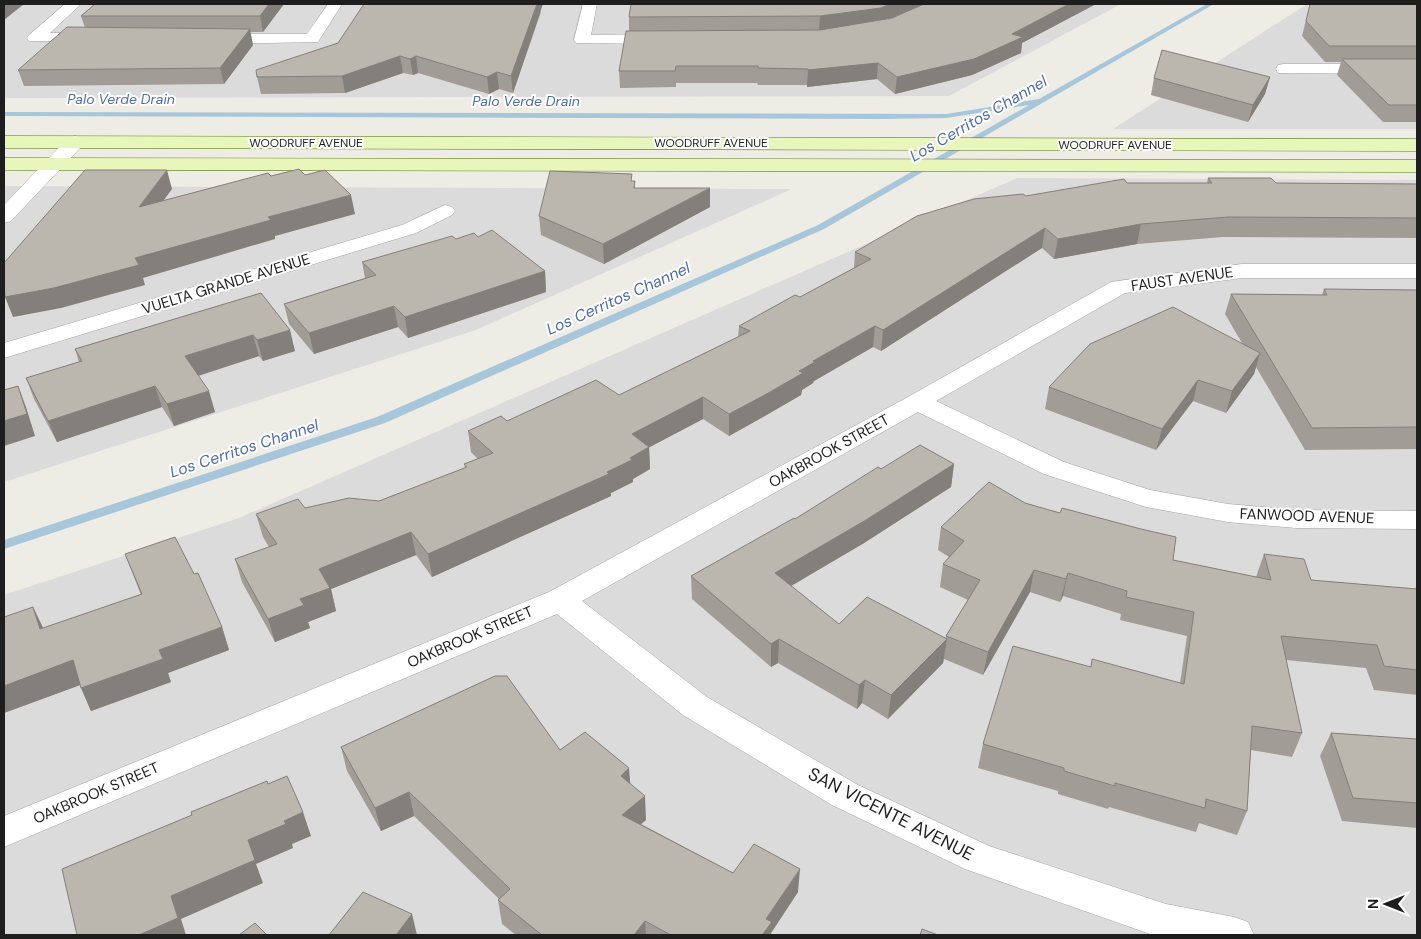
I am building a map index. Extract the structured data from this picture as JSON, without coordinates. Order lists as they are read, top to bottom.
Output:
{
  "streets": {
    "main road": ["WOODRUFF AVENUE"],
    "street": [
      "FAUST AVENUE",
      "VUELTA GRANDE AVENUE",
      "OAKBROOK STREET",
      "FANWOOD AVENUE",
      "SAN VICENTE AVENUE"
    ]
  },
  "crossings": [
    ["FAUST AVENUE", "OAKBROOK STREET"],
    ["FAUST AVENUE", "FANWOOD AVENUE"],
    ["OAKBROOK STREET", "FANWOOD AVENUE"],
    ["OAKBROOK STREET", "SAN VICENTE AVENUE"]
  ],
  "water": ["Palo Verde Drain", "Los Cerritos Channel"],
  "north": "left"
}
